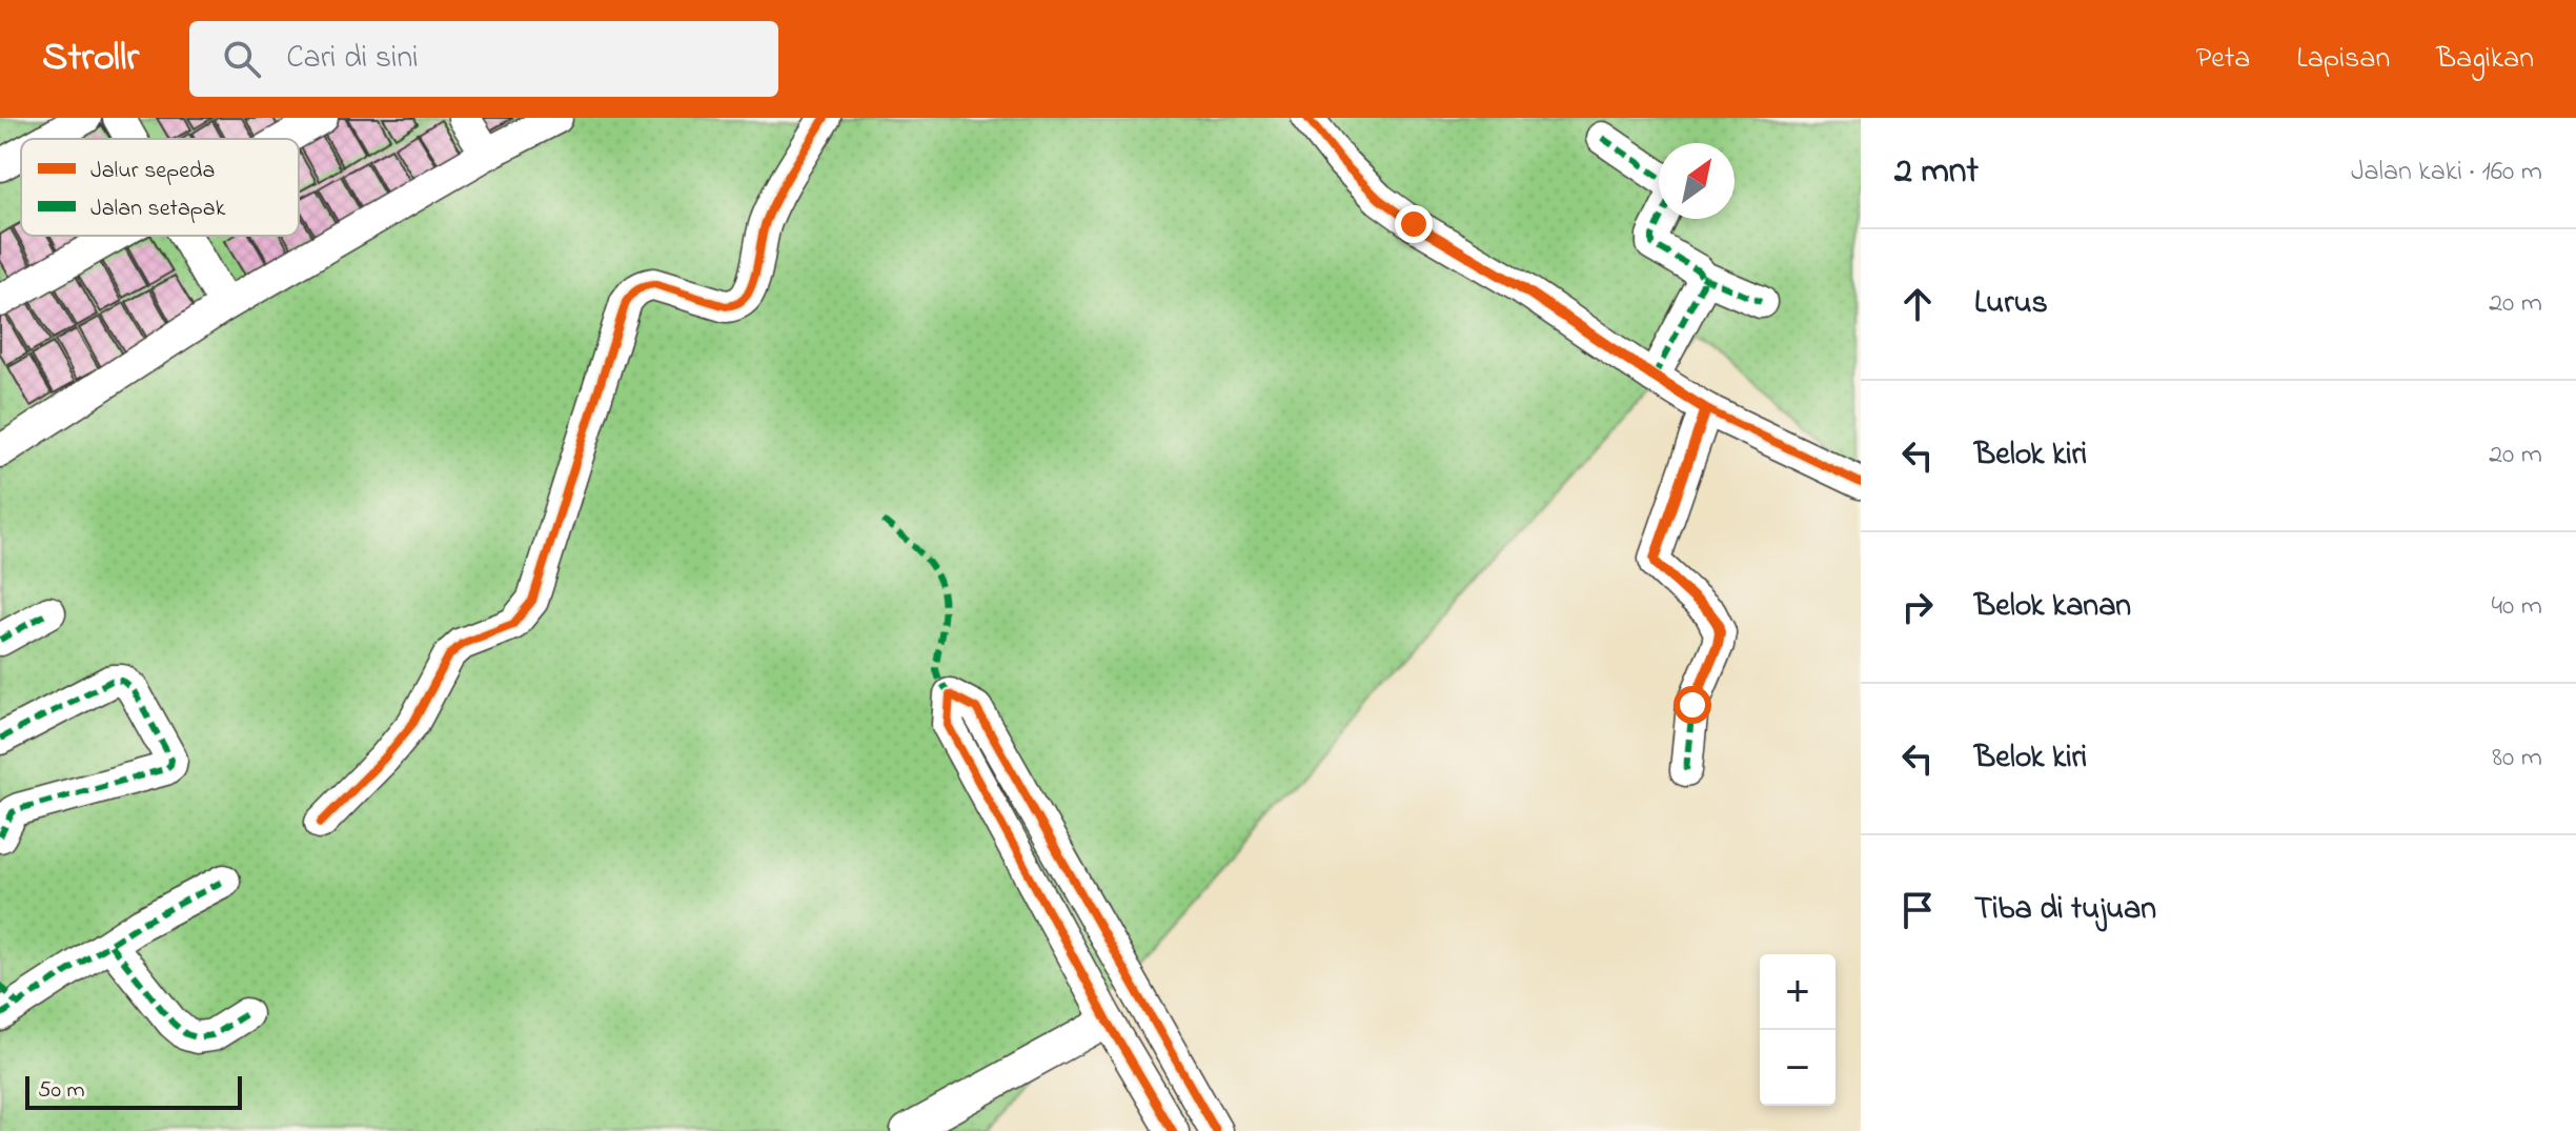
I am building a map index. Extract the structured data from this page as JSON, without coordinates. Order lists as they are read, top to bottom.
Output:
{
  "legend": ["Jalur sepeda", "Jalan setapak"],
  "scale_bar": "50 m",
  "north": "top right",
  "page": {
    "header": "Strollr",
    "search": "Cari di sini",
    "nav": ["Peta", "Lapisan", "Bagikan"],
    "heading": ["2 mnt", "Jalan kaki · 160 m"],
    "list": [
      ["Lurus", "20 m"],
      ["Belok kiri", "20 m"],
      ["Belok kanan", "40 m"],
      ["Belok kiri", "80 m"],
      "Tiba di tujuan"
    ],
    "map_buttons": ["+", "−"],
    "scale": "50 m"
  }
}
